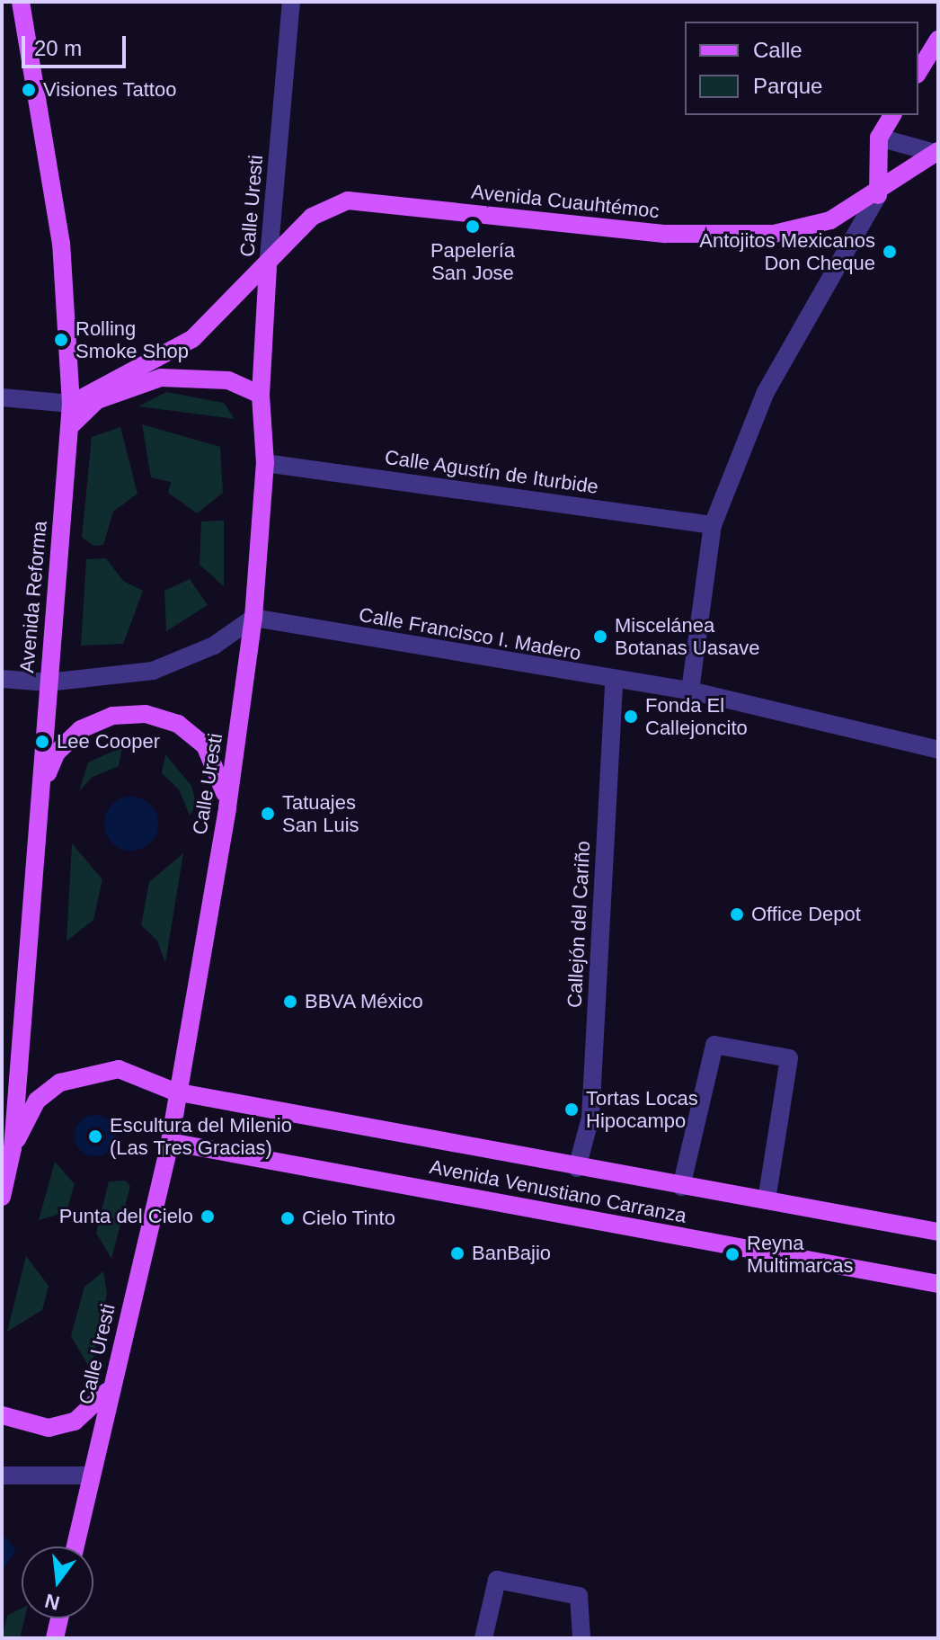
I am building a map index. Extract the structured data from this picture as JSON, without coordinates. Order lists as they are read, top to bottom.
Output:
{
  "streets": {
    "main road": [
      "Avenida Cuauhtémoc",
      "Calle Uresti",
      "Avenida Reforma",
      "Avenida Venustiano Carranza"
    ],
    "street": ["Calle Agustín de Iturbide", "Calle Francisco I. Madero", "Callejón del Cariño"]
  },
  "crossings": [
    ["Avenida Cuauhtémoc", "Calle Uresti"],
    ["Calle Uresti", "Calle Agustín de Iturbide"],
    ["Calle Uresti", "Calle Francisco I. Madero"],
    ["Calle Uresti", "Avenida Venustiano Carranza"],
    ["Avenida Reforma", "Avenida Venustiano Carranza"],
    ["Calle Francisco I. Madero", "Callejón del Cariño"],
    ["Callejón del Cariño", "Avenida Venustiano Carranza"]
  ],
  "places": [
    "Visiones Tattoo",
    "Papelería San Jose",
    "Antojitos Mexicanos Don Cheque",
    "Rolling Smoke Shop",
    "Miscelánea Botanas Uasave",
    "Fonda El Callejoncito",
    "Lee Cooper",
    "Tatuajes San Luis",
    "Office Depot",
    "BBVA México",
    "Tortas Locas Hipocampo",
    "Escultura del Milenio (Las Tres Gracias)",
    "Punta del Cielo",
    "Cielo Tinto",
    "BanBajio",
    "Reyna Multimarcas"
  ],
  "legend": ["Calle", "Parque"],
  "scale_bar": "20 m",
  "north": "bottom"
}
